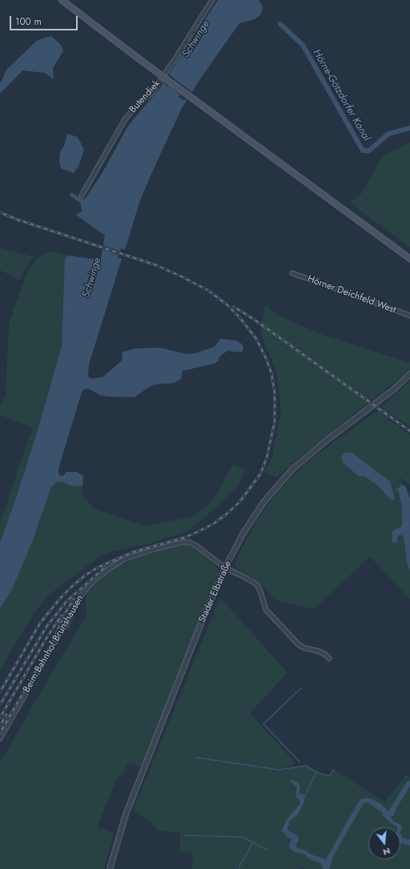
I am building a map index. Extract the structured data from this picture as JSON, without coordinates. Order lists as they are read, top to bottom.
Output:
{
  "streets": {
    "street": [
      "Butendiek",
      "Hörner Deichfeld West",
      "Stader Elbstraße",
      "Beim Bahnhof Brunshausen"
    ]
  },
  "crossings": [
    ["Stader Elbstraße", "Beim Bahnhof Brunshausen"]
  ],
  "water": ["Schwinge", "Hörne-Götzdorfer Kanal"],
  "scale_bar": "100 m",
  "north": "bottom"
}
